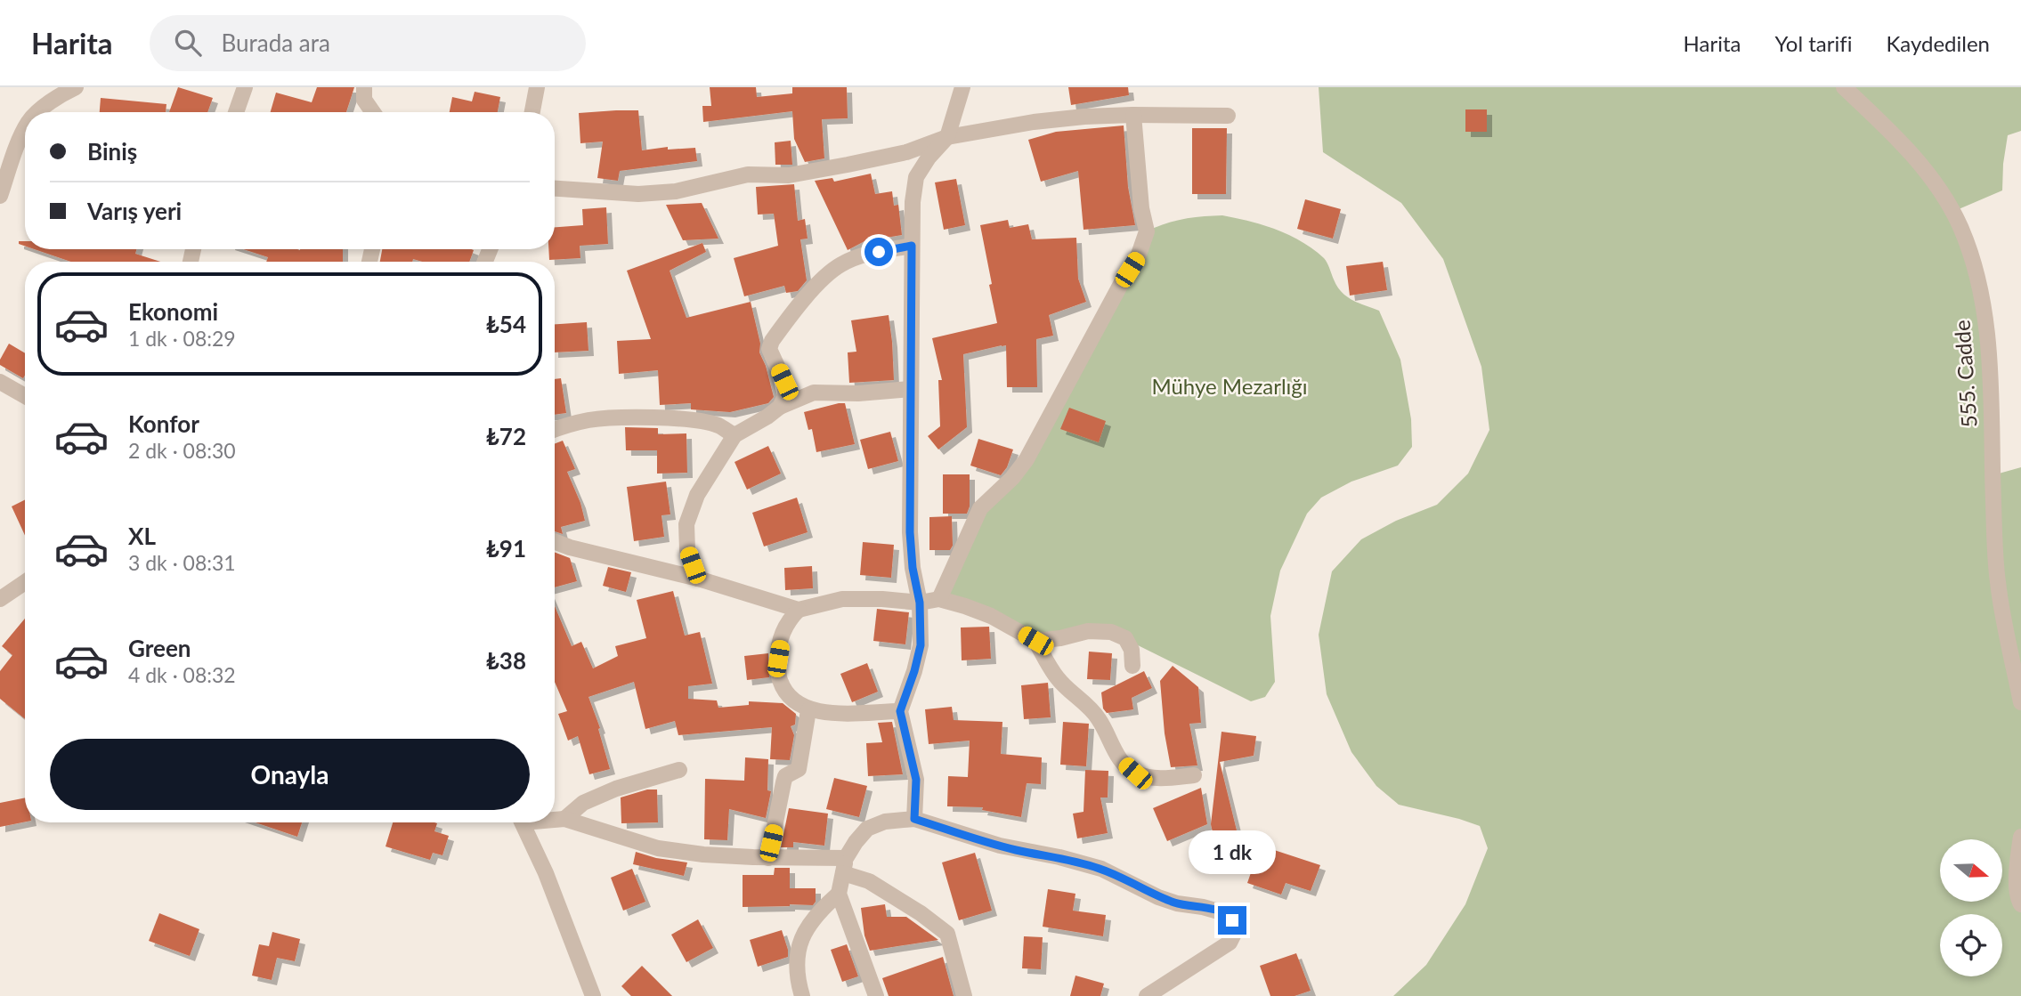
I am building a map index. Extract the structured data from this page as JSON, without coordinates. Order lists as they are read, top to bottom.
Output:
{
  "streets": {
    "street": ["555. Cadde"]
  },
  "parks": ["Mühye Mezarlığı"],
  "north": "right",
  "page": {
    "header": "Harita",
    "search": "Burada ara",
    "nav": ["Harita", "Yol tarifi", "Kaydedilen"],
    "banner": ["Biniş", "Varış yeri"],
    "list": [
      {
        "name": "Ekonomi",
        "note": "1 dk · 08:29",
        "value": "₺54"
      },
      {
        "name": "Konfor",
        "note": "2 dk · 08:30",
        "value": "₺72"
      },
      {
        "name": "XL",
        "note": "3 dk · 08:31",
        "value": "₺91"
      },
      {
        "name": "Green",
        "note": "4 dk · 08:32",
        "value": "₺38"
      }
    ],
    "buttons": "Onayla",
    "bubble": "1 dk"
  }
}
